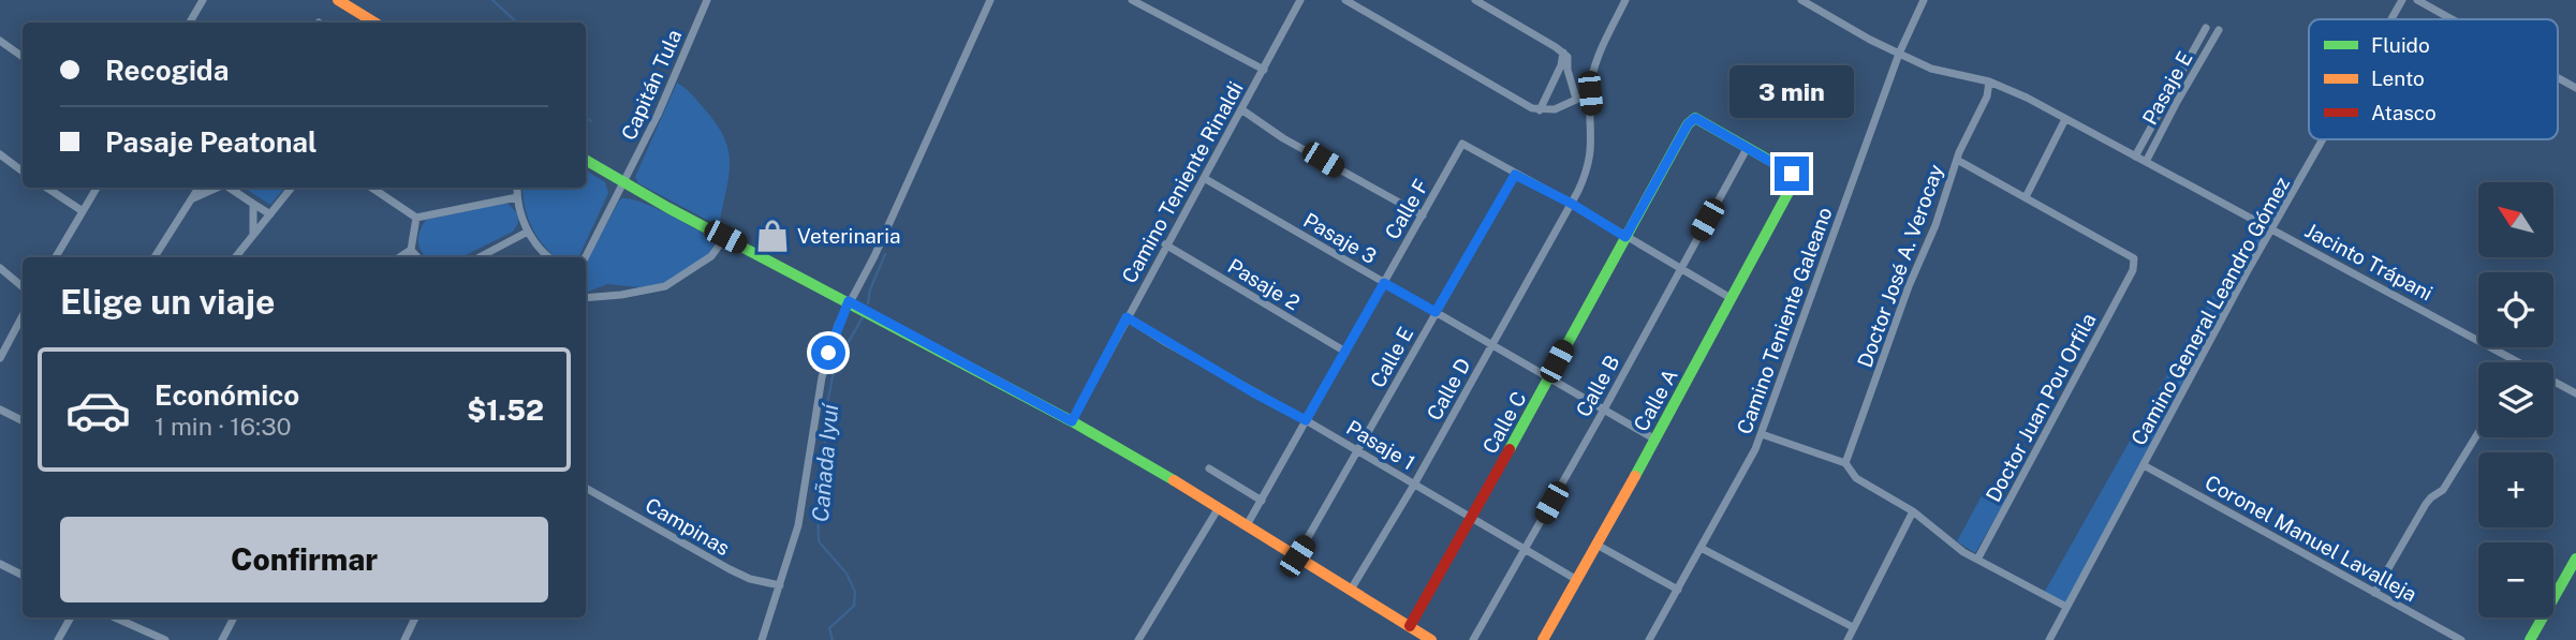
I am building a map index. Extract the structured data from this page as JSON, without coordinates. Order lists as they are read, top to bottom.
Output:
{
  "streets": {
    "street": [
      "Capitán Tula",
      "Pasaje E",
      "Camino Teniente Rinaldi",
      "Calle F",
      "Pasaje 3",
      "Jacinto Trápani",
      "Doctor José A. Verocay",
      "Pasaje 2",
      "Camino General Leandro Gómez",
      "Camino Teniente Galeano",
      "Calle E",
      "Calle B",
      "Calle D",
      "Calle A",
      "Doctor Juan Pou Orfila",
      "Calle C",
      "Pasaje 1",
      "Campinas",
      "Coronel Manuel Lavalleja"
    ]
  },
  "crossings": [
    ["Pasaje E", "Jacinto Trápani"],
    ["Camino Teniente Rinaldi", "Pasaje 3"],
    ["Camino Teniente Rinaldi", "Pasaje 2"],
    ["Camino Teniente Rinaldi", "Pasaje 1"],
    ["Calle F", "Pasaje 3"],
    ["Calle F", "Pasaje 2"],
    ["Calle F", "Calle E"],
    ["Calle F", "Pasaje 1"],
    ["Pasaje 3", "Calle E"],
    ["Pasaje 3", "Calle B"],
    ["Pasaje 3", "Calle D"],
    ["Pasaje 3", "Calle A"],
    ["Pasaje 3", "Calle C"],
    ["Jacinto Trápani", "Doctor José A. Verocay"],
    ["Jacinto Trápani", "Camino General Leandro Gómez"],
    ["Jacinto Trápani", "Camino Teniente Galeano"],
    ["Camino General Leandro Gómez", "Coronel Manuel Lavalleja"],
    ["Calle E", "Pasaje 1"],
    ["Calle B", "Calle A"],
    ["Calle B", "Calle C"],
    ["Calle B", "Pasaje 1"],
    ["Calle D", "Pasaje 1"],
    ["Calle A", "Calle C"],
    ["Calle A", "Pasaje 1"],
    ["Calle C", "Pasaje 1"]
  ],
  "water": ["Cañada Iyuí"],
  "places": {
    "shop": ["Veterinaria"]
  },
  "legend": ["Fluido", "Lento", "Atasco"],
  "north": "top left",
  "page": {
    "banner": ["Recogida", "Pasaje Peatonal"],
    "bubble": "3 min",
    "map_buttons": ["+", "−"],
    "heading": "Elige un viaje",
    "list": [
      {
        "name": "Económico",
        "note": "1 min · 16:30",
        "value": "$1.52"
      }
    ],
    "buttons": "Confirmar"
  }
}
